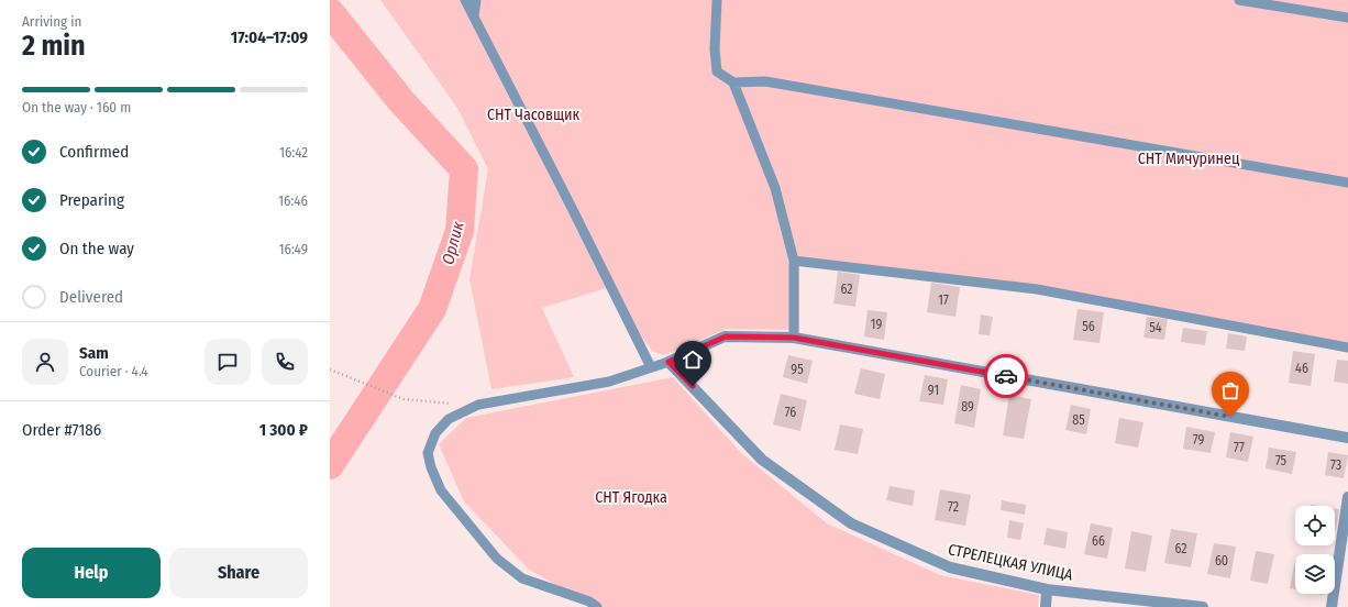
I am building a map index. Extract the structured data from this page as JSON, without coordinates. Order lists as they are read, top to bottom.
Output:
{
  "streets": {
    "street": ["СТРЕЛЕЦКАЯ УЛИЦА"]
  },
  "water": ["Орлик"],
  "parks": ["СНТ Часовщик", "СНТ Мичуринец", "СНТ Ягодка"],
  "house_numbers": [
    "62",
    "17",
    "19",
    "56",
    "54",
    "46",
    "95",
    "91",
    "89",
    "76",
    "85",
    "79",
    "77",
    "75",
    "73",
    "72",
    "66",
    "62",
    "60"
  ],
  "page": {
    "heading": ["2 min", "Arriving in", "17:04–17:09"],
    "panel": [
      "Sam",
      "Courier · 4.4",
      "Order #7186",
      "1 300 ₽"
    ],
    "bar": "On the way · 160 m",
    "list": [
      ["Confirmed", "16:42"],
      ["Preparing", "16:46"],
      ["On the way", "16:49"],
      "Delivered"
    ],
    "buttons": ["Help", "Share"]
  }
}
